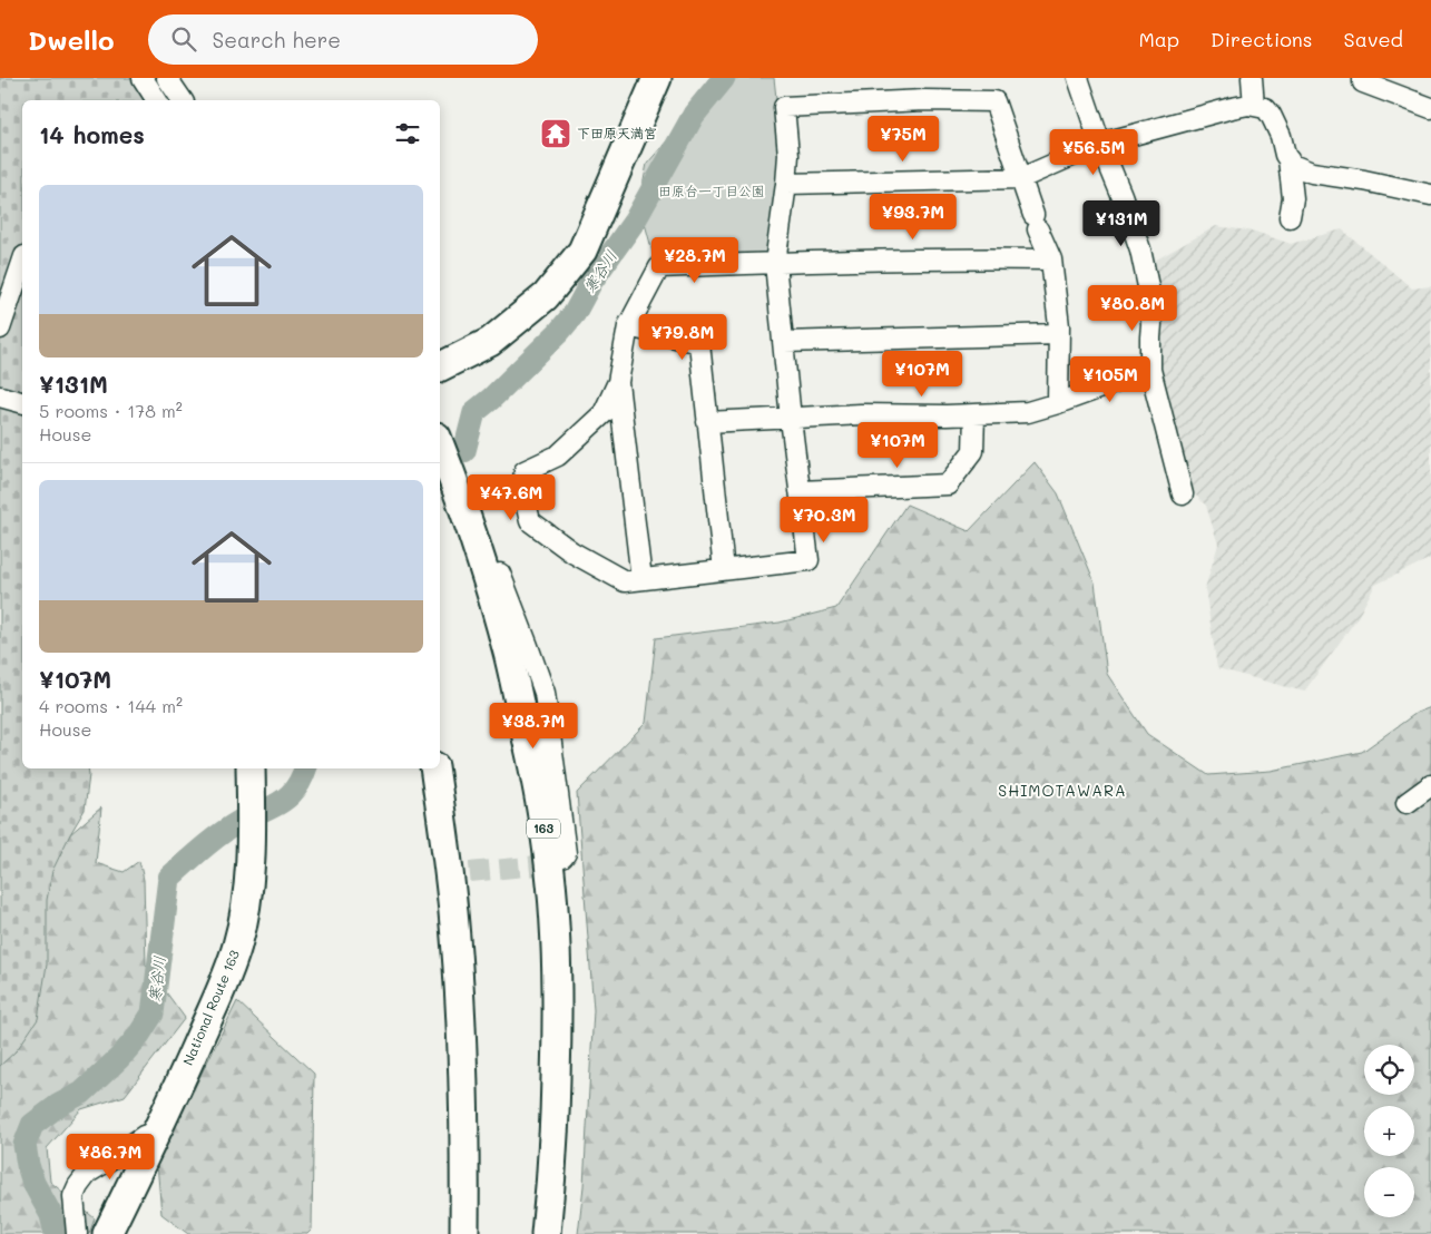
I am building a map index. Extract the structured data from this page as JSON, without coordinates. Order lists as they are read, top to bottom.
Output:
{
  "streets": {
    "highway": ["163", "National Route 163"]
  },
  "districts": ["SHIMOTAWARA"],
  "water": ["寒谷川"],
  "parks": ["田原台一丁目公園"],
  "places": {
    "temple": ["下田原天満宮"]
  },
  "page": {
    "header": "Dwello",
    "search": "Search here",
    "nav": ["Map", "Directions", "Saved"],
    "heading": "14 homes",
    "price": [
      "¥75M",
      "¥56.5M",
      "¥93.7M",
      "¥131M",
      "¥28.7M",
      "¥80.8M",
      "¥79.8M",
      "¥107M",
      "¥105M",
      "¥107M",
      "¥47.6M",
      "¥70.3M",
      "¥38.7M",
      "¥86.7M"
    ],
    "list": [
      {
        "name": "¥131M",
        "note": "5 rooms · 178 m² · House"
      },
      {
        "name": "¥107M",
        "note": "4 rooms · 144 m² · House"
      }
    ],
    "map_buttons": ["+", "−"]
  }
}
